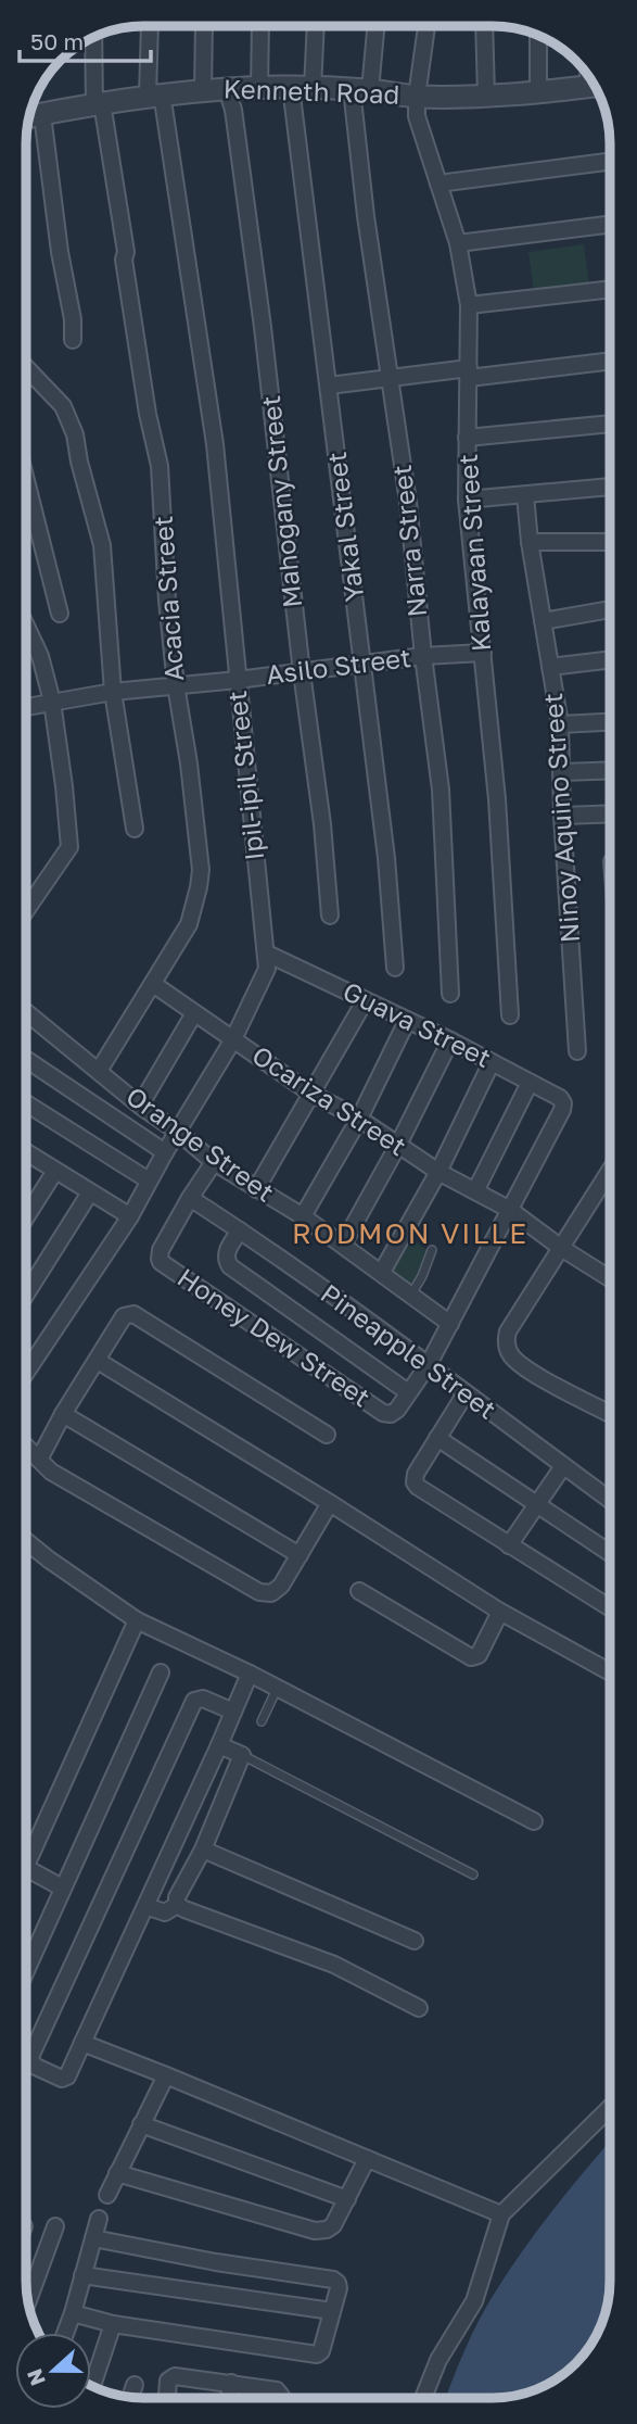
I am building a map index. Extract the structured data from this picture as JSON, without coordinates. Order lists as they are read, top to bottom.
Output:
{
  "streets": {
    "street": [
      "Kenneth Road",
      "Mahogany Street",
      "Yakal Street",
      "Narra Street",
      "Kalayaan Street",
      "Acacia Street",
      "Asilo Street",
      "Ipil-ipil Street",
      "Ninoy Aquino Street",
      "Guava Street",
      "Ocariza Street",
      "Orange Street",
      "Honey Dew Street",
      "Pineapple Street"
    ]
  },
  "crossings": [
    ["Kenneth Road", "Mahogany Street"],
    ["Kenneth Road", "Yakal Street"],
    ["Kenneth Road", "Narra Street"],
    ["Kenneth Road", "Kalayaan Street"],
    ["Kenneth Road", "Acacia Street"],
    ["Kenneth Road", "Ipil-ipil Street"],
    ["Mahogany Street", "Asilo Street"],
    ["Yakal Street", "Asilo Street"],
    ["Narra Street", "Asilo Street"],
    ["Kalayaan Street", "Asilo Street"],
    ["Acacia Street", "Asilo Street"],
    ["Acacia Street", "Ocariza Street"],
    ["Acacia Street", "Orange Street"],
    ["Asilo Street", "Ipil-ipil Street"],
    ["Ipil-ipil Street", "Guava Street"],
    ["Ipil-ipil Street", "Ocariza Street"],
    ["Ipil-ipil Street", "Orange Street"],
    ["Guava Street", "Ocariza Street"],
    ["Honey Dew Street", "Pineapple Street"]
  ],
  "districts": ["RODMON VILLE"],
  "scale_bar": "50 m",
  "north": "left"
}
